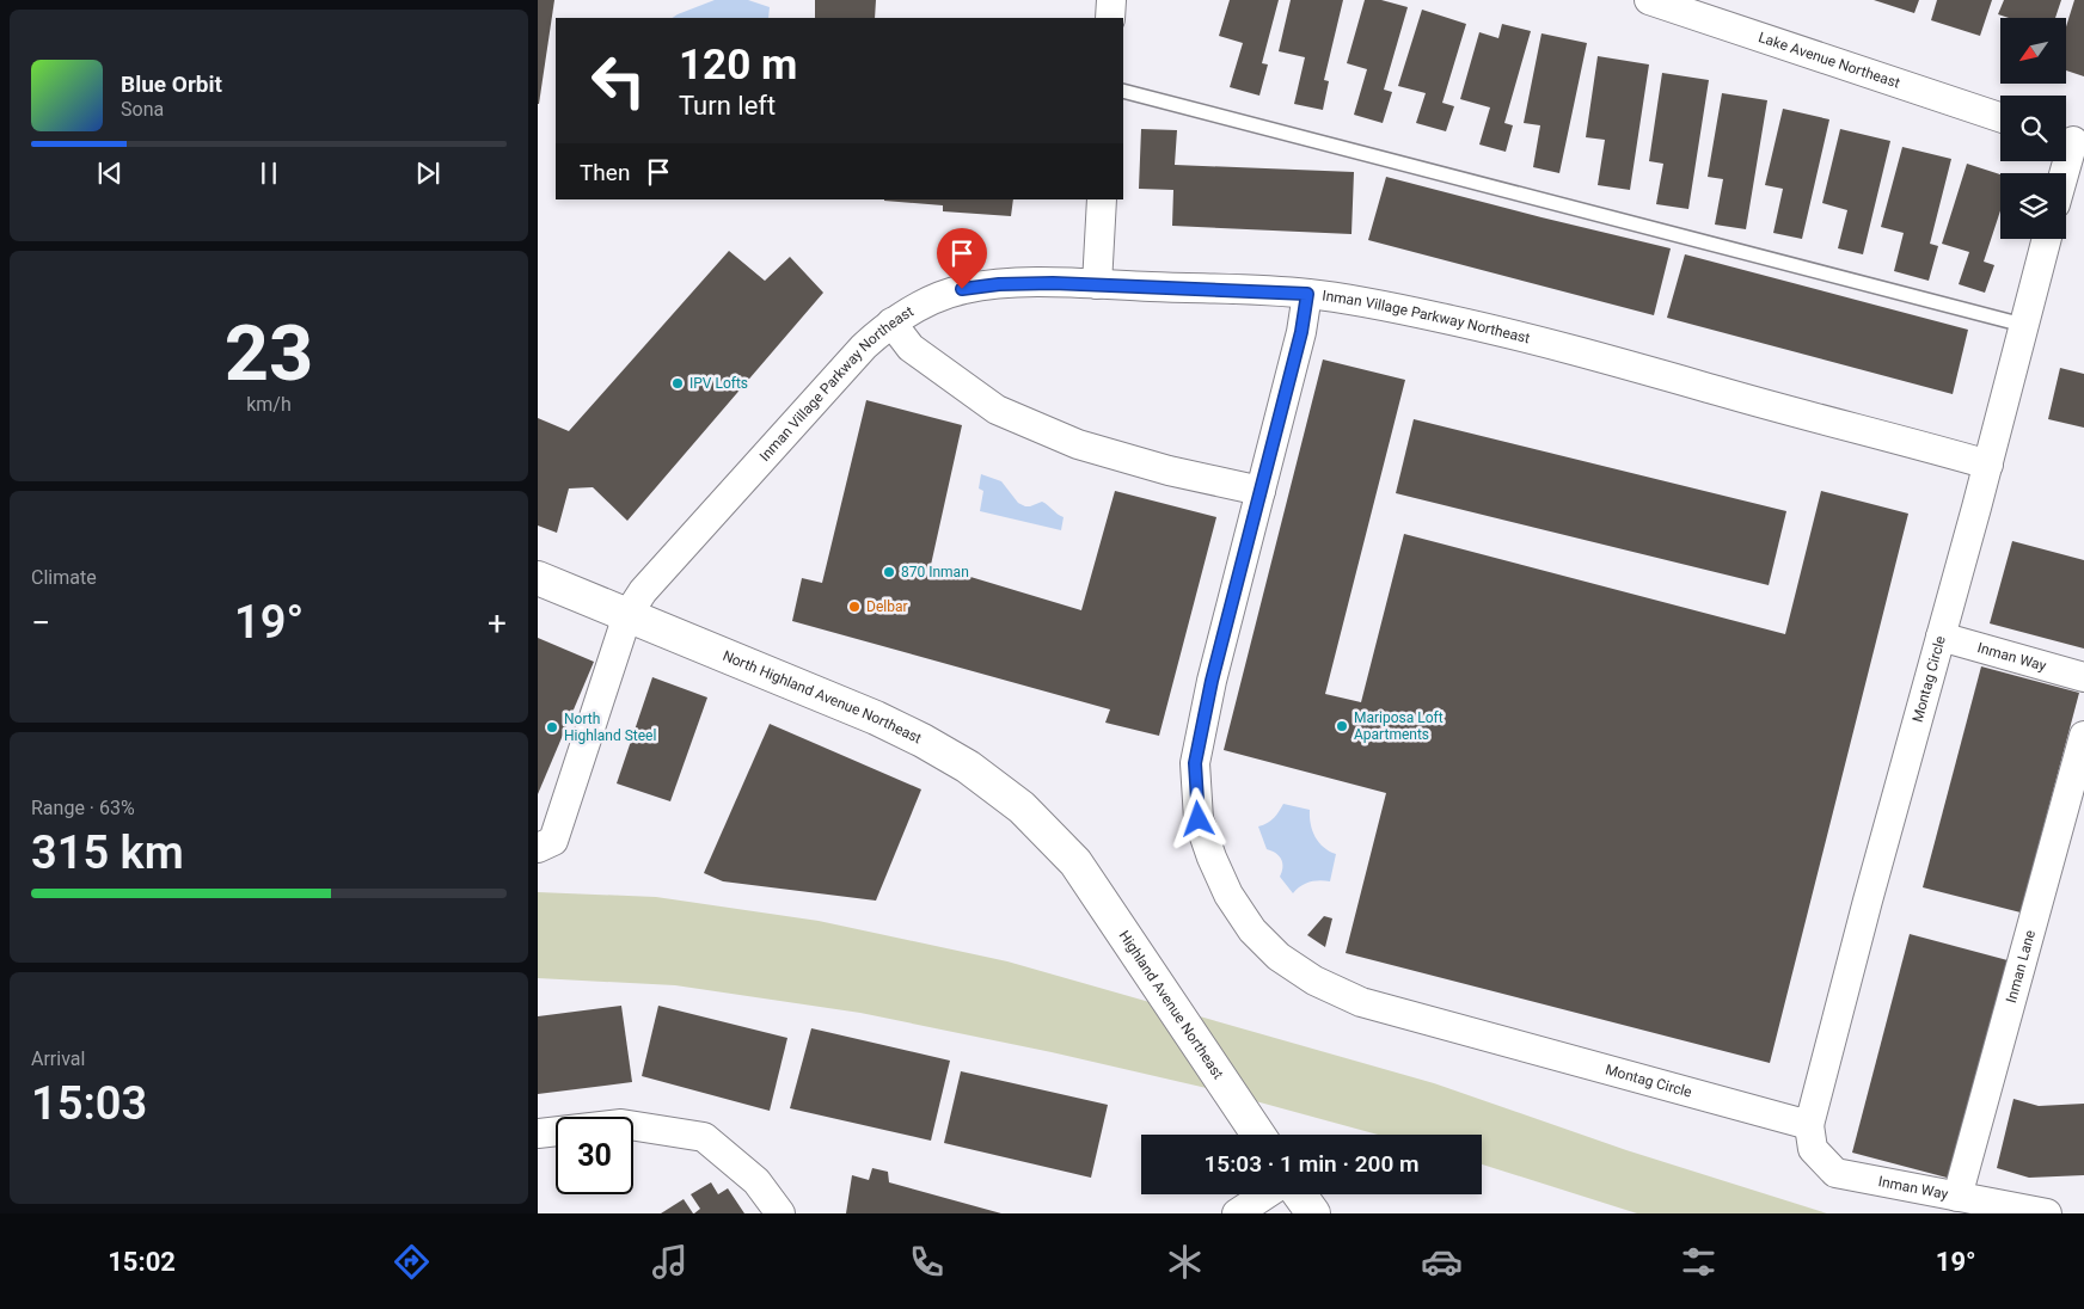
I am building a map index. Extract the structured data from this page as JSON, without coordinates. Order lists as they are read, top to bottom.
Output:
{
  "streets": {
    "main road": ["North Highland Avenue Northeast", "Highland Avenue Northeast"],
    "street": [
      "Lake Avenue Northeast",
      "Inman Village Parkway Northeast",
      "Inman Way",
      "Montag Circle",
      "Inman Lane"
    ]
  },
  "crossings": [
    ["Inman Village Parkway Northeast", "Montag Circle"],
    ["Inman Village Parkway Northeast", "North Highland Avenue Northeast"],
    ["Inman Way", "Montag Circle"],
    ["Inman Way", "Inman Lane"],
    ["North Highland Avenue Northeast", "Highland Avenue Northeast"]
  ],
  "places": [
    "IPV Lofts",
    "870 Inman",
    "Delbar",
    "Mariposa Loft Apartments",
    "North Highland Steel"
  ],
  "north": "bottom left",
  "page": {
    "turn": ["120 m", "Turn left"],
    "song": ["Blue Orbit", "Sona"],
    "then": "Then",
    "tile": [
      ["23", "km/h"],
      "Climate",
      ["Range · 63%", "315 km"],
      ["Arrival", "15:03"]
    ],
    "heat": ["−", "19°", "+"],
    "limit": "30",
    "trip": "15:03 · 1 min · 200 m",
    "tabs": ["15:02", "19°"]
  }
}
